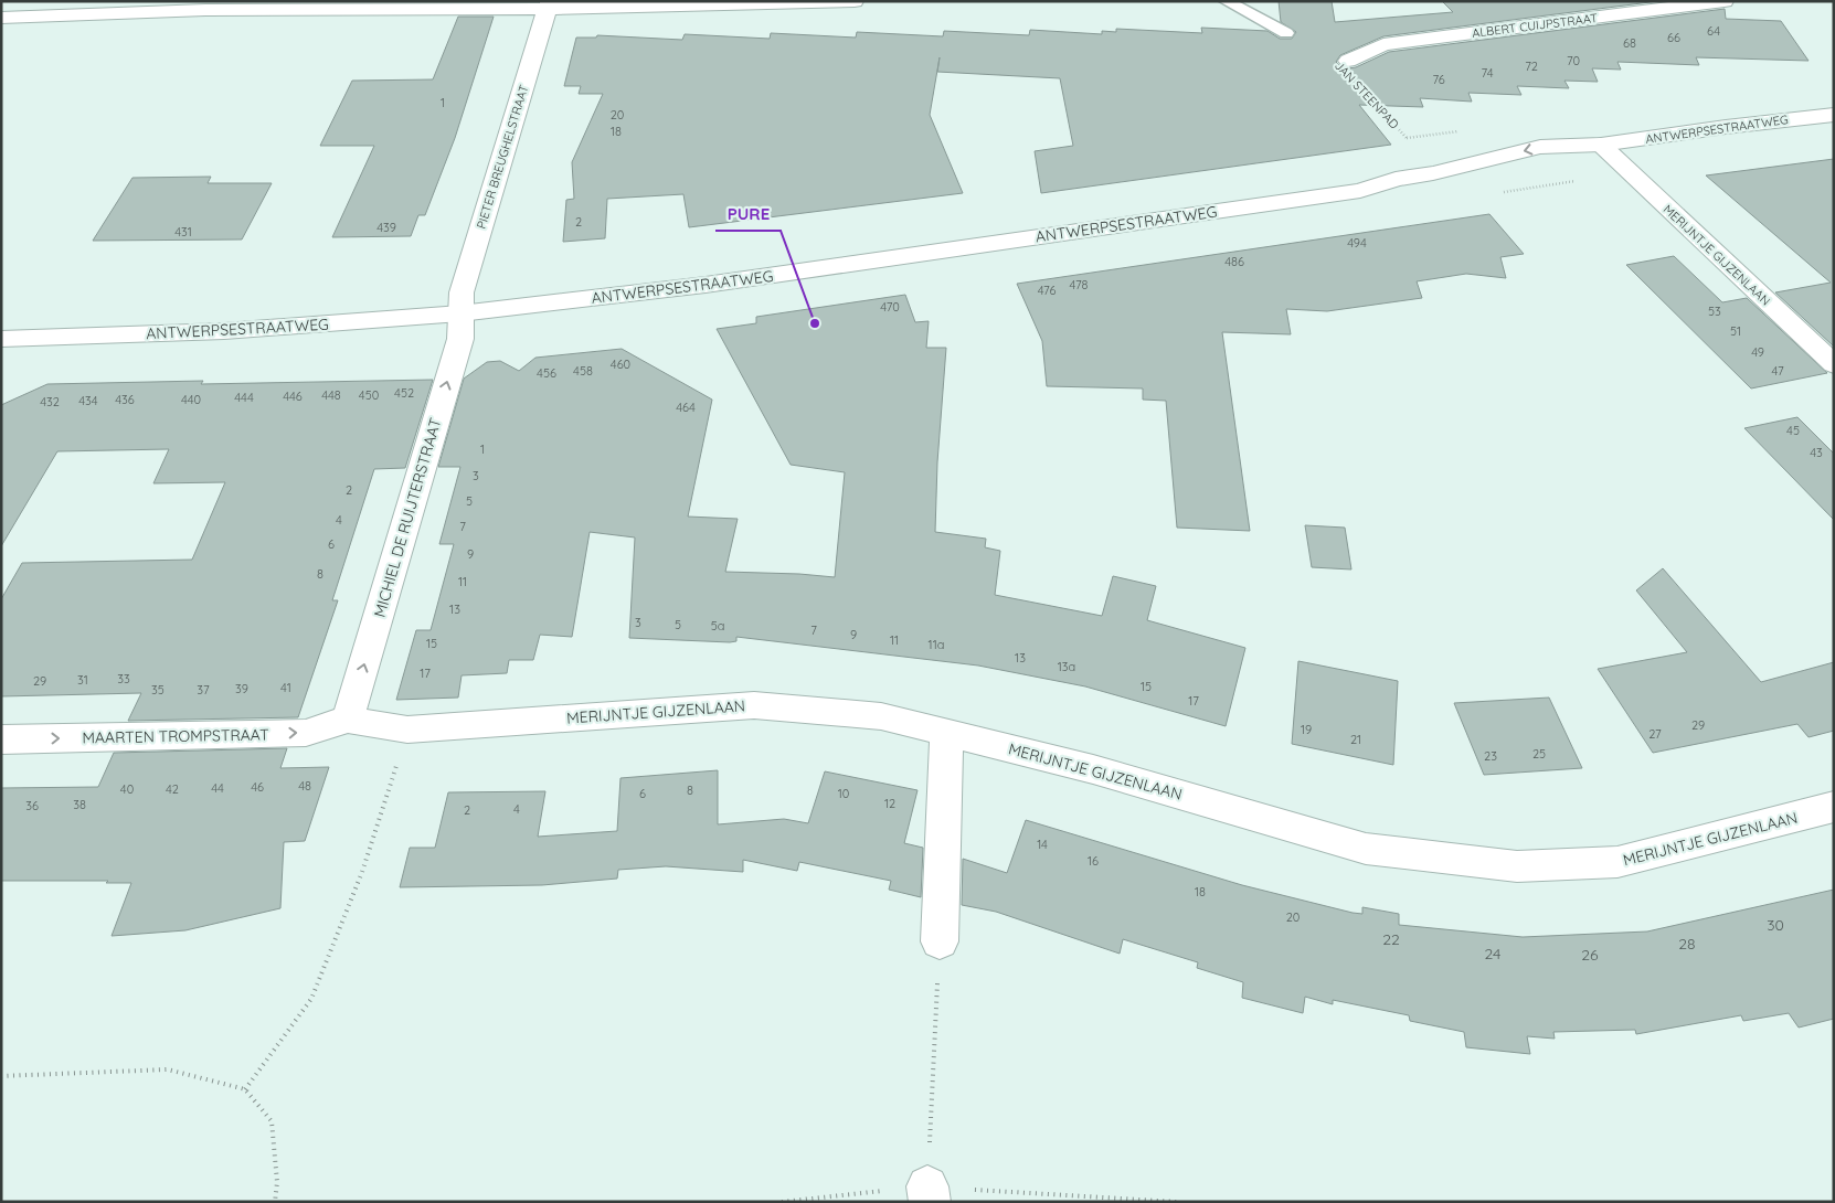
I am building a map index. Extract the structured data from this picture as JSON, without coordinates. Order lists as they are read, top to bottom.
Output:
{
  "streets": {
    "street": [
      "ALBERT CUIJPSTRAAT",
      "ANTWERPSESTRAATWEG",
      "PIETER BREUGHELSTRAAT",
      "MERIJNTJE GIJZENLAAN",
      "MICHIEL DE RUIJTERSTRAAT",
      "MAARTEN TROMPSTRAAT"
    ],
    "path": ["JAN STEENPAD"]
  },
  "crossings": [
    ["JAN STEENPAD", "ANTWERPSESTRAATWEG"],
    ["ANTWERPSESTRAATWEG", "PIETER BREUGHELSTRAAT"],
    ["ANTWERPSESTRAATWEG", "MERIJNTJE GIJZENLAAN"],
    ["ANTWERPSESTRAATWEG", "MICHIEL DE RUIJTERSTRAAT"],
    ["PIETER BREUGHELSTRAAT", "MICHIEL DE RUIJTERSTRAAT"],
    ["MERIJNTJE GIJZENLAAN", "MICHIEL DE RUIJTERSTRAAT"],
    ["MERIJNTJE GIJZENLAAN", "MAARTEN TROMPSTRAAT"],
    ["MICHIEL DE RUIJTERSTRAAT", "MAARTEN TROMPSTRAAT"]
  ],
  "one_way": ["MICHIEL DE RUIJTERSTRAAT", "MAARTEN TROMPSTRAAT"],
  "places": ["PURE"],
  "house_numbers": [
    "64",
    "66",
    "68",
    "70",
    "72",
    "74",
    "76",
    "1",
    "20",
    "18",
    "2",
    "439",
    "431",
    "494",
    "486",
    "478",
    "476",
    "470",
    "53",
    "51",
    "49",
    "460",
    "458",
    "47",
    "456",
    "452",
    "448",
    "450",
    "446",
    "444",
    "436",
    "440",
    "434",
    "432",
    "464",
    "45",
    "1",
    "43",
    "3",
    "2",
    "5",
    "4",
    "7",
    "6",
    "9",
    "8",
    "11",
    "13",
    "3",
    "5",
    "5a",
    "7",
    "9",
    "11",
    "15",
    "11a",
    "13",
    "13a",
    "17",
    "33",
    "31",
    "29",
    "15",
    "41",
    "39",
    "35",
    "37",
    "17",
    "29",
    "19",
    "27",
    "21",
    "25",
    "23",
    "48",
    "46",
    "44",
    "40",
    "42",
    "8",
    "6",
    "10",
    "12",
    "38",
    "36",
    "4",
    "2",
    "14",
    "16",
    "18",
    "20",
    "30",
    "22",
    "28",
    "24",
    "26"
  ]
}
